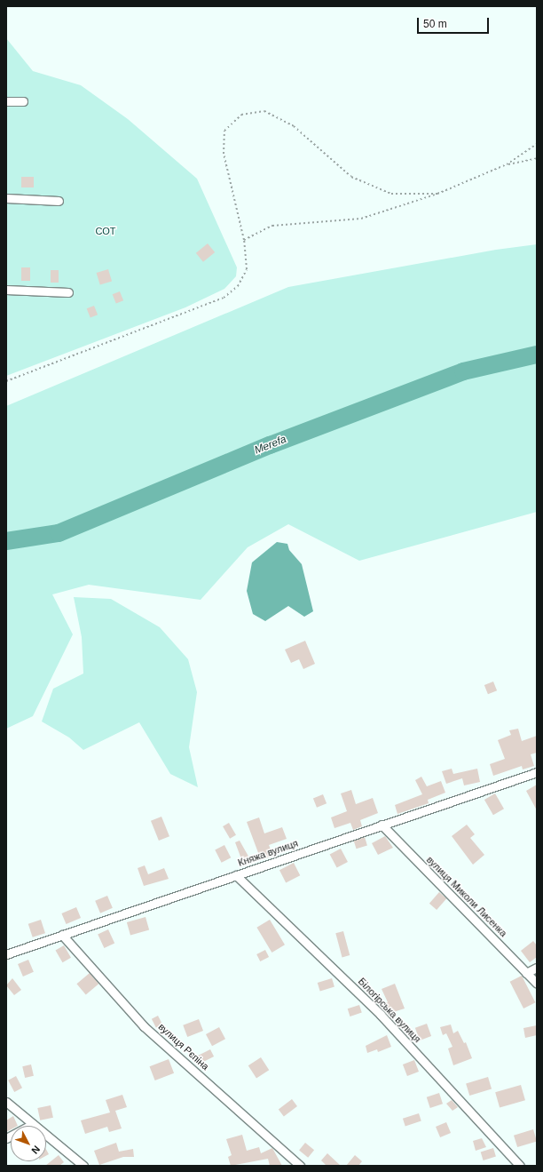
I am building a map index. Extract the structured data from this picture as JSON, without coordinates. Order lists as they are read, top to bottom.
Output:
{
  "streets": {
    "street": [
      "Княжа вулиця",
      "вулиця Миколи Лисенка",
      "Білогірська вулиця",
      "вулиця Рєпіна"
    ]
  },
  "crossings": [
    ["Княжа вулиця", "вулиця Миколи Лисенка"],
    ["Княжа вулиця", "Білогірська вулиця"],
    ["Княжа вулиця", "вулиця Рєпіна"]
  ],
  "water": ["Merefa"],
  "parks": ["СОТ"],
  "scale_bar": "50 m",
  "north": "bottom right"
}
